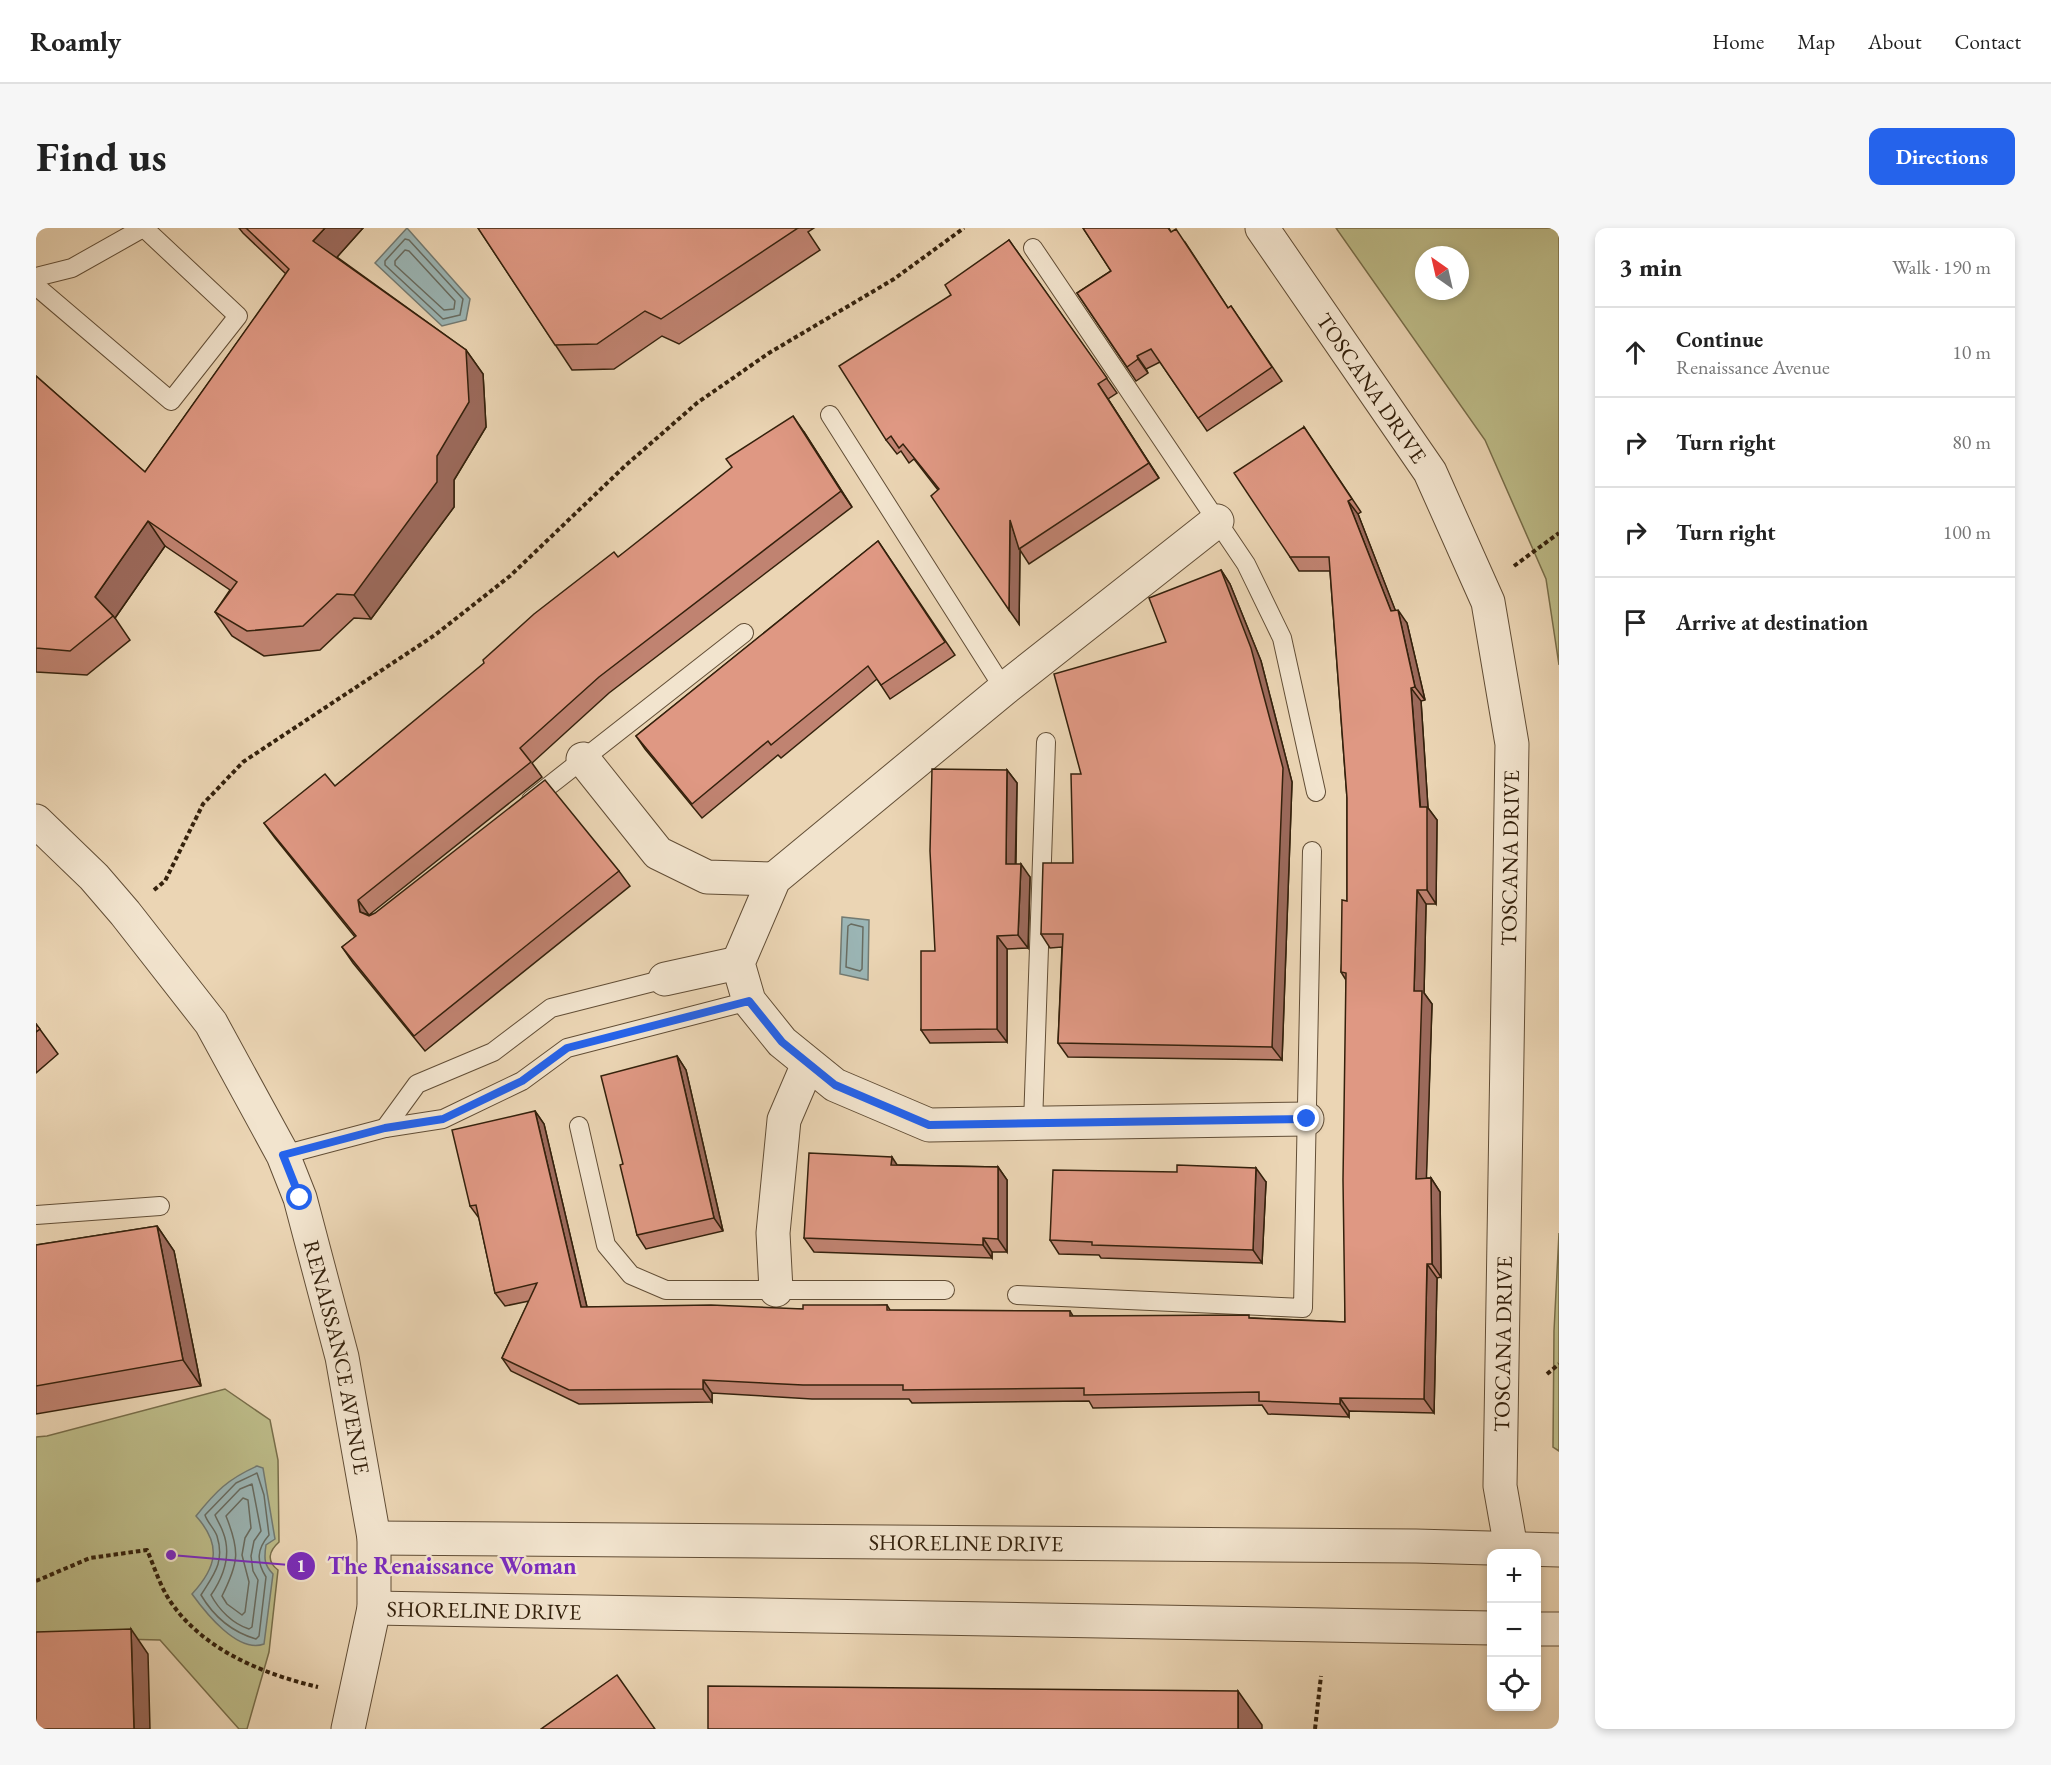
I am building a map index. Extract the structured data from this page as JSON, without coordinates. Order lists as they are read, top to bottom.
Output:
{
  "streets": {
    "street": ["TOSCANA DRIVE", "RENAISSANCE AVENUE", "SHORELINE DRIVE"]
  },
  "crossings": [
    ["RENAISSANCE AVENUE", "SHORELINE DRIVE"]
  ],
  "places": ["The Renaissance Woman"],
  "north": "top left",
  "page": {
    "header": "Roamly",
    "nav": [
      "Home",
      "Map",
      "About",
      "Contact"
    ],
    "buttons": "Directions",
    "title": "Find us",
    "heading": ["3 min", "Walk · 190 m"],
    "list": [
      ["Continue", "Renaissance Avenue", "10 m"],
      ["Turn right", "80 m"],
      ["Turn right", "100 m"],
      "Arrive at destination"
    ],
    "map_buttons": ["+", "−"]
  }
}
